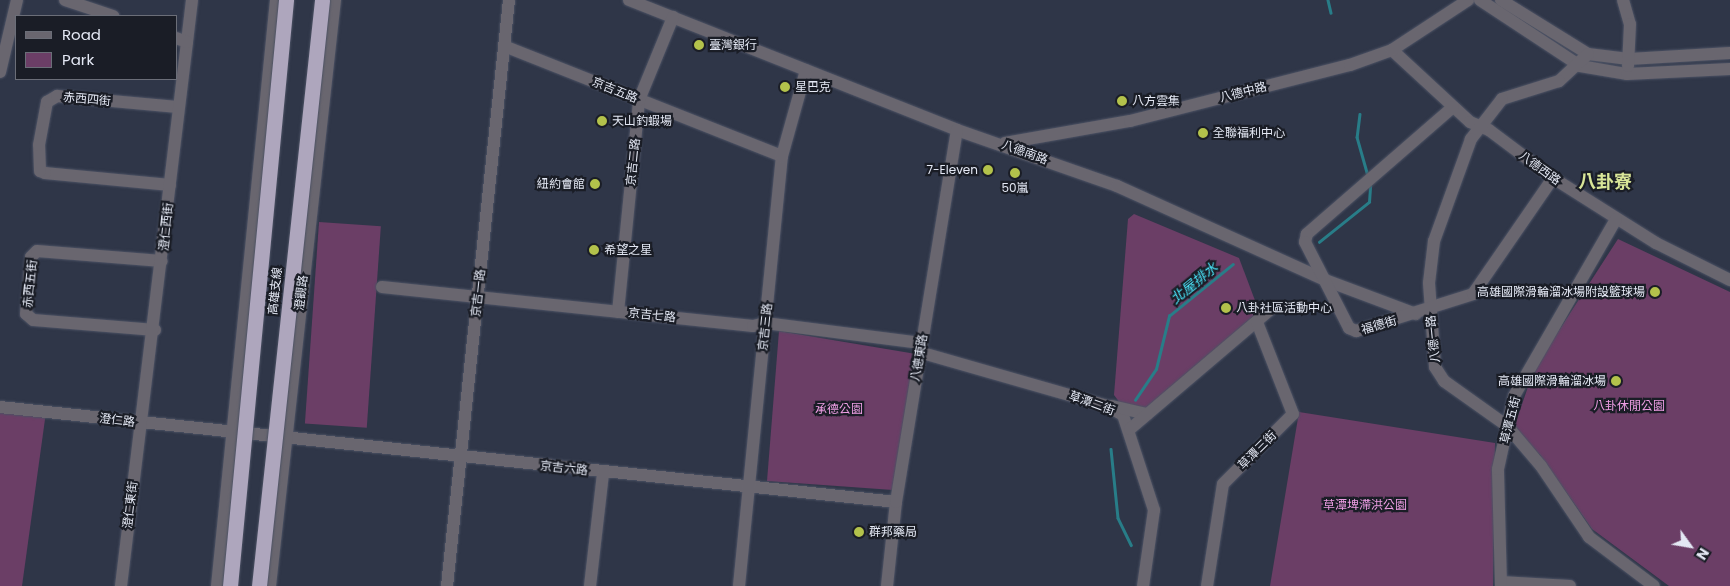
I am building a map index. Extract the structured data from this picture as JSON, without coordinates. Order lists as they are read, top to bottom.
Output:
{
  "streets": {
    "highway": ["高雄支線"],
    "street": [
      "京吉五路",
      "八德中路",
      "赤西四街",
      "八德南路",
      "京吉二路",
      "八德西路",
      "澄仁西街",
      "赤西五街",
      "澄觀路",
      "京吉一路",
      "京吉七路",
      "福德街",
      "京吉三路",
      "八德一路",
      "八德東路",
      "草潭二街",
      "澄仁路",
      "草潭五街",
      "草潭三街",
      "京吉六路",
      "澄仁東街"
    ]
  },
  "crossings": [
    ["京吉五路", "京吉二路"],
    ["京吉五路", "京吉一路"],
    ["京吉五路", "京吉三路"],
    ["八德中路", "八德南路"],
    ["八德中路", "八德西路"],
    ["赤西四街", "澄仁西街"],
    ["八德南路", "京吉二路"],
    ["八德南路", "福德街"],
    ["八德南路", "京吉三路"],
    ["八德南路", "八德東路"],
    ["京吉二路", "京吉七路"],
    ["八德西路", "福德街"],
    ["八德西路", "八德一路"],
    ["八德西路", "草潭五街"],
    ["澄仁西街", "赤西五街"],
    ["澄仁西街", "澄仁路"],
    ["澄仁西街", "澄仁東街"],
    ["澄觀路", "京吉六路"],
    ["京吉一路", "京吉七路"],
    ["京吉一路", "京吉六路"],
    ["京吉七路", "京吉三路"],
    ["京吉七路", "八德東路"],
    ["京吉七路", "草潭二街"],
    ["福德街", "八德一路"],
    ["京吉三路", "京吉六路"],
    ["八德一路", "草潭五街"],
    ["八德東路", "草潭二街"],
    ["八德東路", "京吉六路"],
    ["澄仁路", "京吉六路"],
    ["澄仁路", "澄仁東街"]
  ],
  "districts": ["八卦寮"],
  "water": ["北屋排水"],
  "parks": ["八卦休閒公園", "承德公園", "草潭埤滯洪公園"],
  "places": [
    "臺灣銀行",
    "星巴克",
    "八方雲集",
    "天山釣蝦場",
    "全聯福利中心",
    "7-Eleven",
    "50嵐",
    "紐約會館",
    "希望之星",
    "高雄國際滑輪溜冰場附設籃球場",
    "八卦社區活動中心",
    "高雄國際滑輪溜冰場",
    "群邦藥局"
  ],
  "legend": ["Road", "Park"],
  "north": "bottom right"
}
